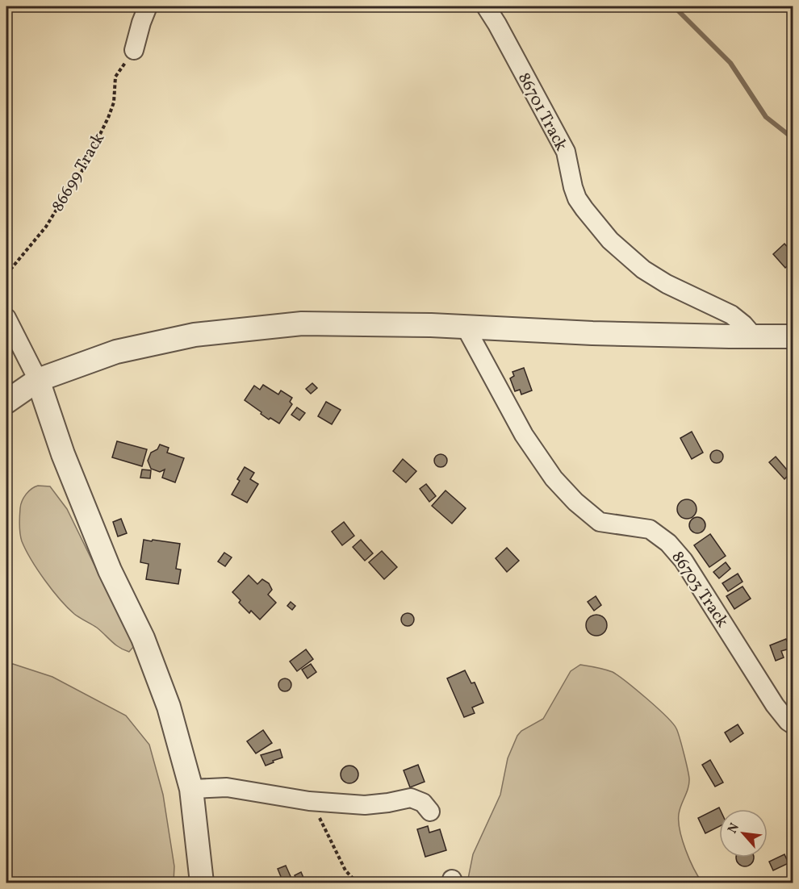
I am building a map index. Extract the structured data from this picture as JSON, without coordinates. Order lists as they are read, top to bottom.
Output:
{
  "streets": {
    "street": ["86701 Track", "86703 Track"],
    "path": ["86699 Track"]
  },
  "north": "top left"
}
